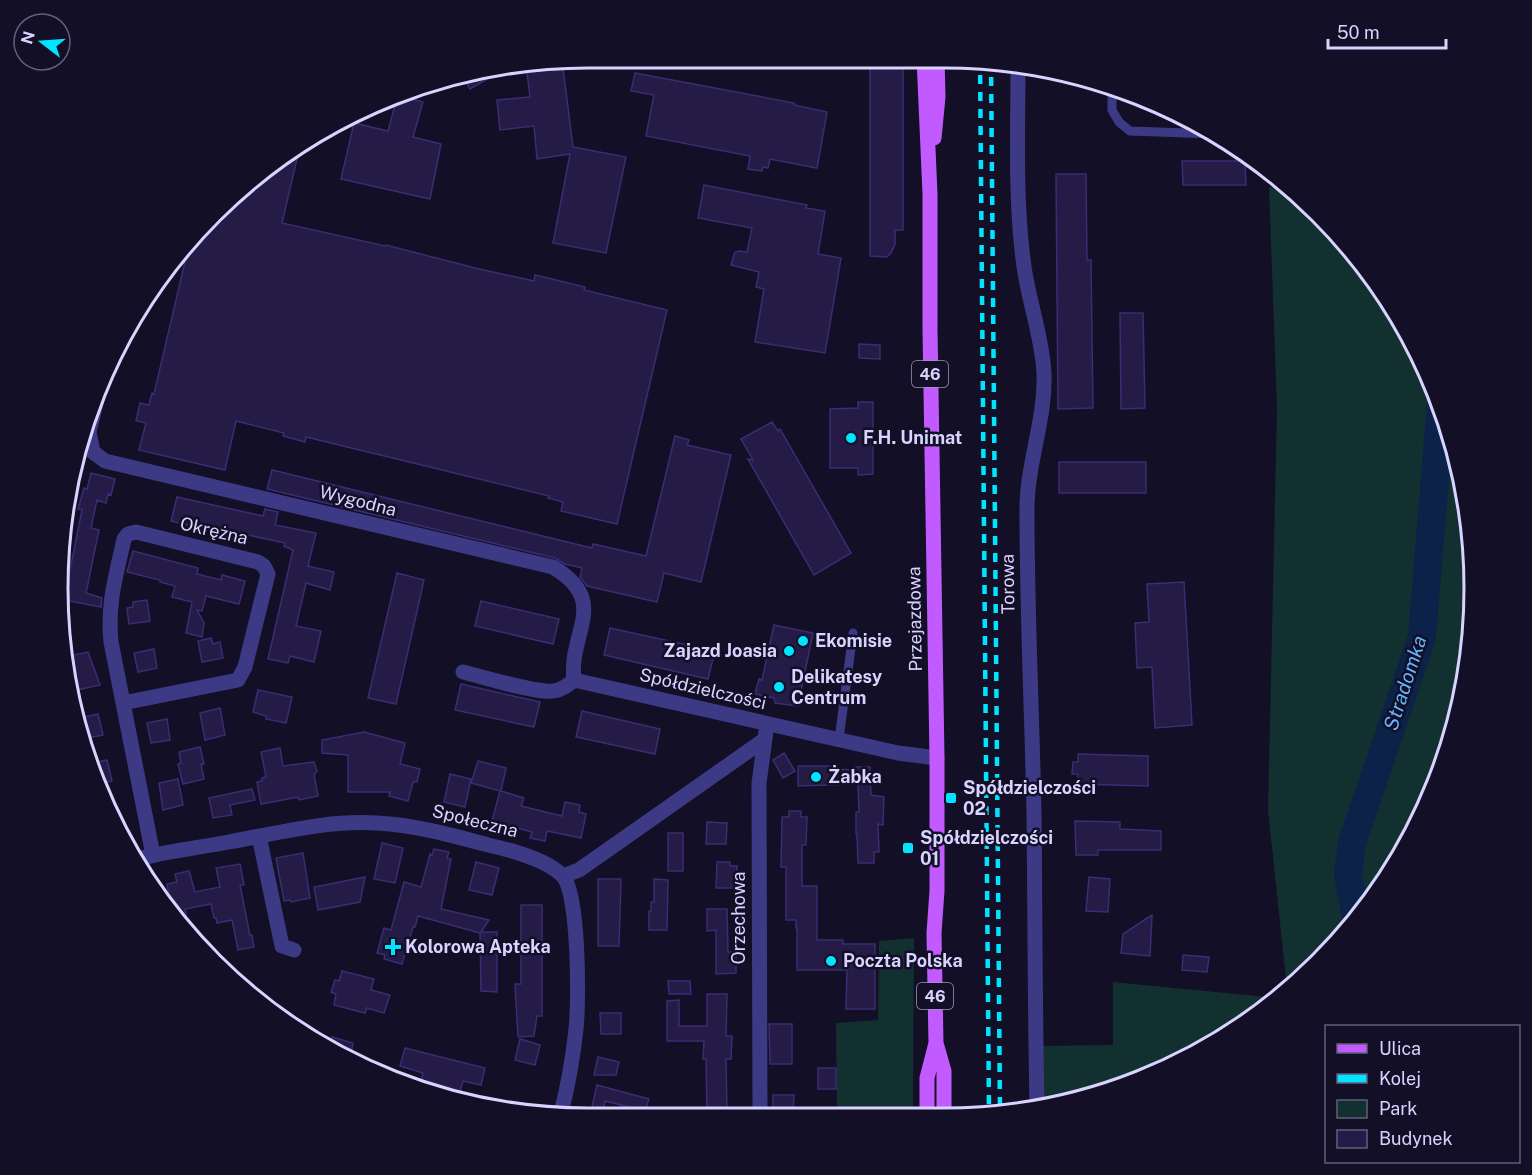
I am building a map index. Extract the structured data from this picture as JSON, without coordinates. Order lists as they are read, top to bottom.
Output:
{
  "streets": {
    "main road": ["46", "Przejazdowa"],
    "street": [
      "Wygodna",
      "Okrężna",
      "Torowa",
      "Spółdzielczości",
      "Społeczna",
      "Orzechowa"
    ]
  },
  "crossings": [
    ["Wygodna", "Spółdzielczości"],
    ["Okrężna", "Społeczna"],
    ["Przejazdowa", "Spółdzielczości"],
    ["Spółdzielczości", "Orzechowa"]
  ],
  "water": ["Stradomka"],
  "places": {
    "other": [
      "F.H. Unimat",
      "Ekomisie",
      "Zajazd Joasia",
      "Delikatesy Centrum",
      "Żabka",
      "Poczta Polska"
    ],
    "transit": ["Spółdzielczości 02", "Spółdzielczości 01"],
    "health": ["Kolorowa Apteka"]
  },
  "legend": [
    "Ulica",
    "Kolej",
    "Park",
    "Budynek"
  ],
  "scale_bar": "50 m",
  "north": "left"
}
